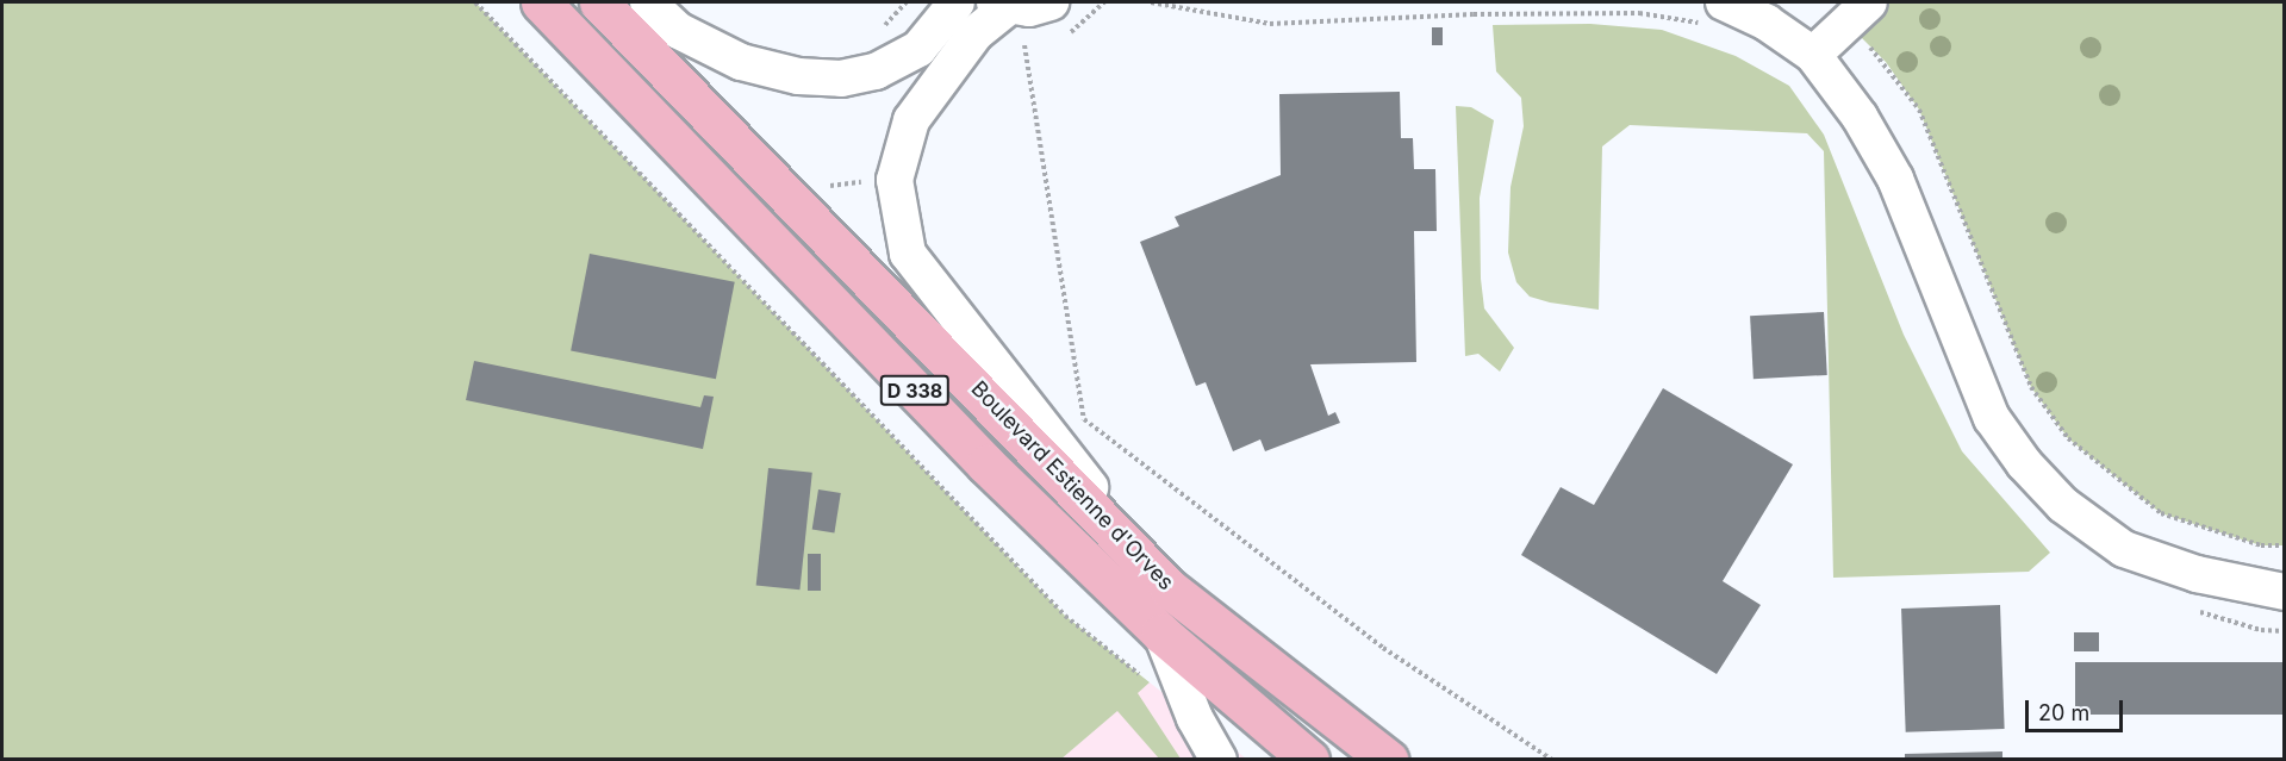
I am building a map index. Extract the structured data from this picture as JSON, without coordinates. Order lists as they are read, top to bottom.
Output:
{
  "streets": {
    "main road": ["D 338", "Boulevard Estienne d'Orves"]
  },
  "scale_bar": "20 m"
}
